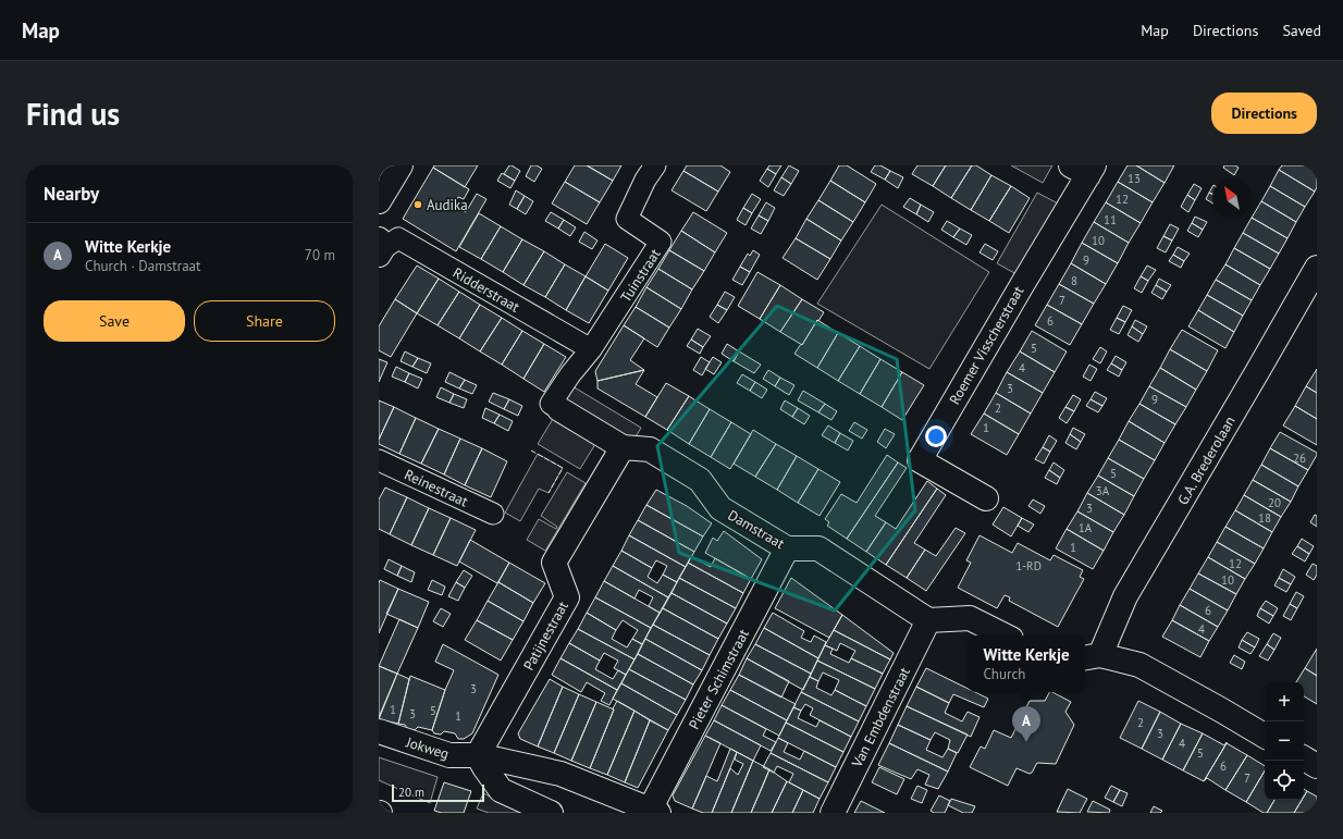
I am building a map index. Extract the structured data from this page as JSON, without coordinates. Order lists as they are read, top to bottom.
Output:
{
  "streets": {
    "street": [
      "Tuinstraat",
      "Ridderstraat",
      "Roemer Visscherstraat",
      "G.A. Brederolaan",
      "Reinestraat",
      "Damstraat",
      "Patijnestraat",
      "Pieter Schimstraat",
      "Van Embdenstraat",
      "Jokweg"
    ]
  },
  "crossings": [
    ["Tuinstraat", "Ridderstraat"],
    ["Tuinstraat", "Damstraat"],
    ["Ridderstraat", "Damstraat"],
    ["Damstraat", "Patijnestraat"],
    ["Damstraat", "Pieter Schimstraat"],
    ["Damstraat", "Van Embdenstraat"],
    ["Patijnestraat", "Jokweg"],
    ["Pieter Schimstraat", "Jokweg"]
  ],
  "places": ["Audika"],
  "house_numbers": [
    "13",
    "12",
    "11",
    "10",
    "9",
    "8",
    "7",
    "6",
    "5",
    "4",
    "3",
    "9",
    "2",
    "1",
    "26",
    "5",
    "3A",
    "20",
    "3",
    "18",
    "1A",
    "1",
    "12",
    "1-RD",
    "10",
    "6",
    "4",
    "3",
    "1",
    "5",
    "3",
    "1",
    "2",
    "3",
    "4",
    "5",
    "6",
    "7"
  ],
  "scale_bar": "20 m",
  "north": "top left",
  "page": {
    "header": "Map",
    "nav": ["Map", "Directions", "Saved"],
    "buttons": [
      "Directions",
      ["Save", "Share"]
    ],
    "title": "Find us",
    "heading": "Nearby",
    "list": [
      {
        "mark": "A",
        "name": "Witte Kerkje",
        "note": "Church · Damstraat",
        "value": "70 m"
      }
    ],
    "popup": ["Witte Kerkje", "Church"],
    "map_buttons": ["+", "−"],
    "pins": "A",
    "scale": "20 m"
  }
}
